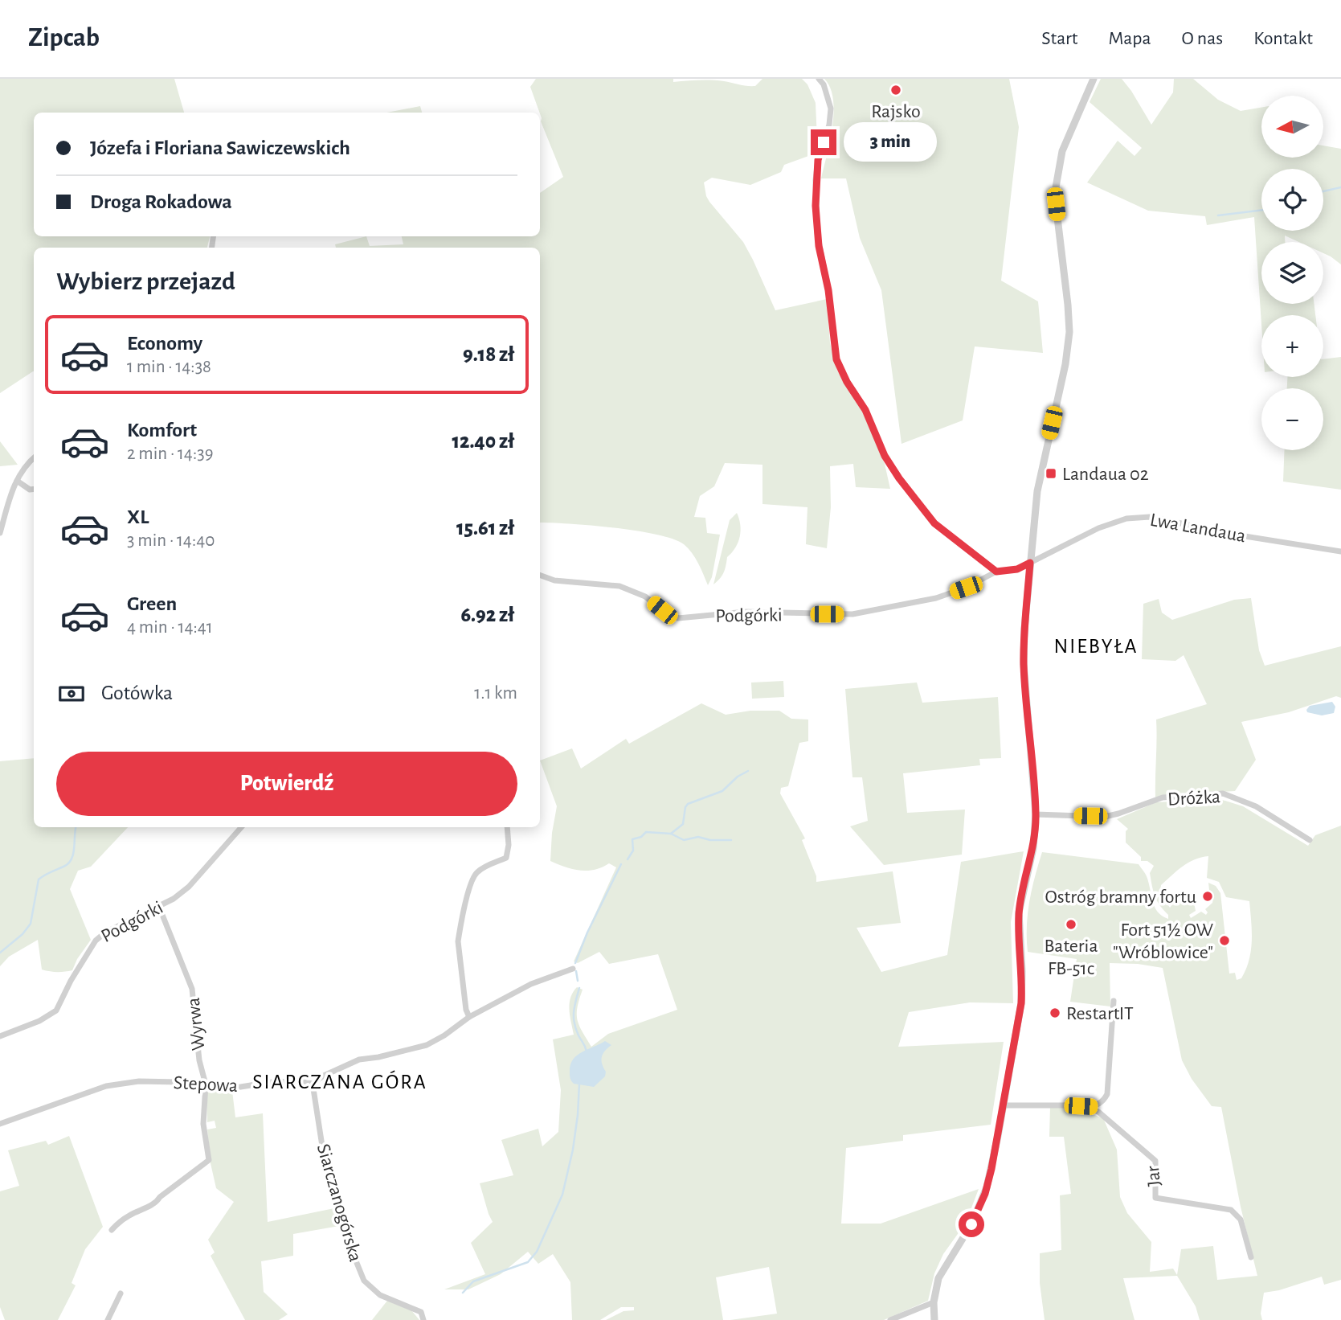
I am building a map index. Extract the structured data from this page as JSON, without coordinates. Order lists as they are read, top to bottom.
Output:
{
  "streets": {
    "street": [
      "Lwa Landaua",
      "Podgórki",
      "Dróżka",
      "Wyrwa",
      "Stepowa",
      "Jar",
      "Siarczanogórska"
    ]
  },
  "crossings": [
    ["Lwa Landaua", "Podgórki"],
    ["Podgórki", "Wyrwa"],
    ["Wyrwa", "Stepowa"],
    ["Stepowa", "Siarczanogórska"]
  ],
  "districts": ["NIEBYŁA", "SIARCZANA GÓRA"],
  "places": {
    "other": [
      "Rajsko",
      "Ostróg bramny fortu",
      "Bateria FB-51c",
      "Fort 51½ OW \"Wróblowice\"",
      "RestartIT"
    ],
    "transit": ["Landaua 02"]
  },
  "north": "left",
  "page": {
    "header": "Zipcab",
    "nav": [
      "Start",
      "Mapa",
      "O nas",
      "Kontakt"
    ],
    "map_buttons": ["+", "−"],
    "banner": ["Józefa i Floriana Sawiczewskich", "Droga Rokadowa"],
    "bubble": "3 min",
    "heading": "Wybierz przejazd",
    "list": [
      {
        "name": "Economy",
        "note": "1 min · 14:38",
        "value": "9.18 zł"
      },
      {
        "name": "Komfort",
        "note": "2 min · 14:39",
        "value": "12.40 zł"
      },
      {
        "name": "XL",
        "note": "3 min · 14:40",
        "value": "15.61 zł"
      },
      {
        "name": "Green",
        "note": "4 min · 14:41",
        "value": "6.92 zł"
      }
    ],
    "pay": ["Gotówka", "1.1 km"],
    "buttons": "Potwierdź"
  }
}
